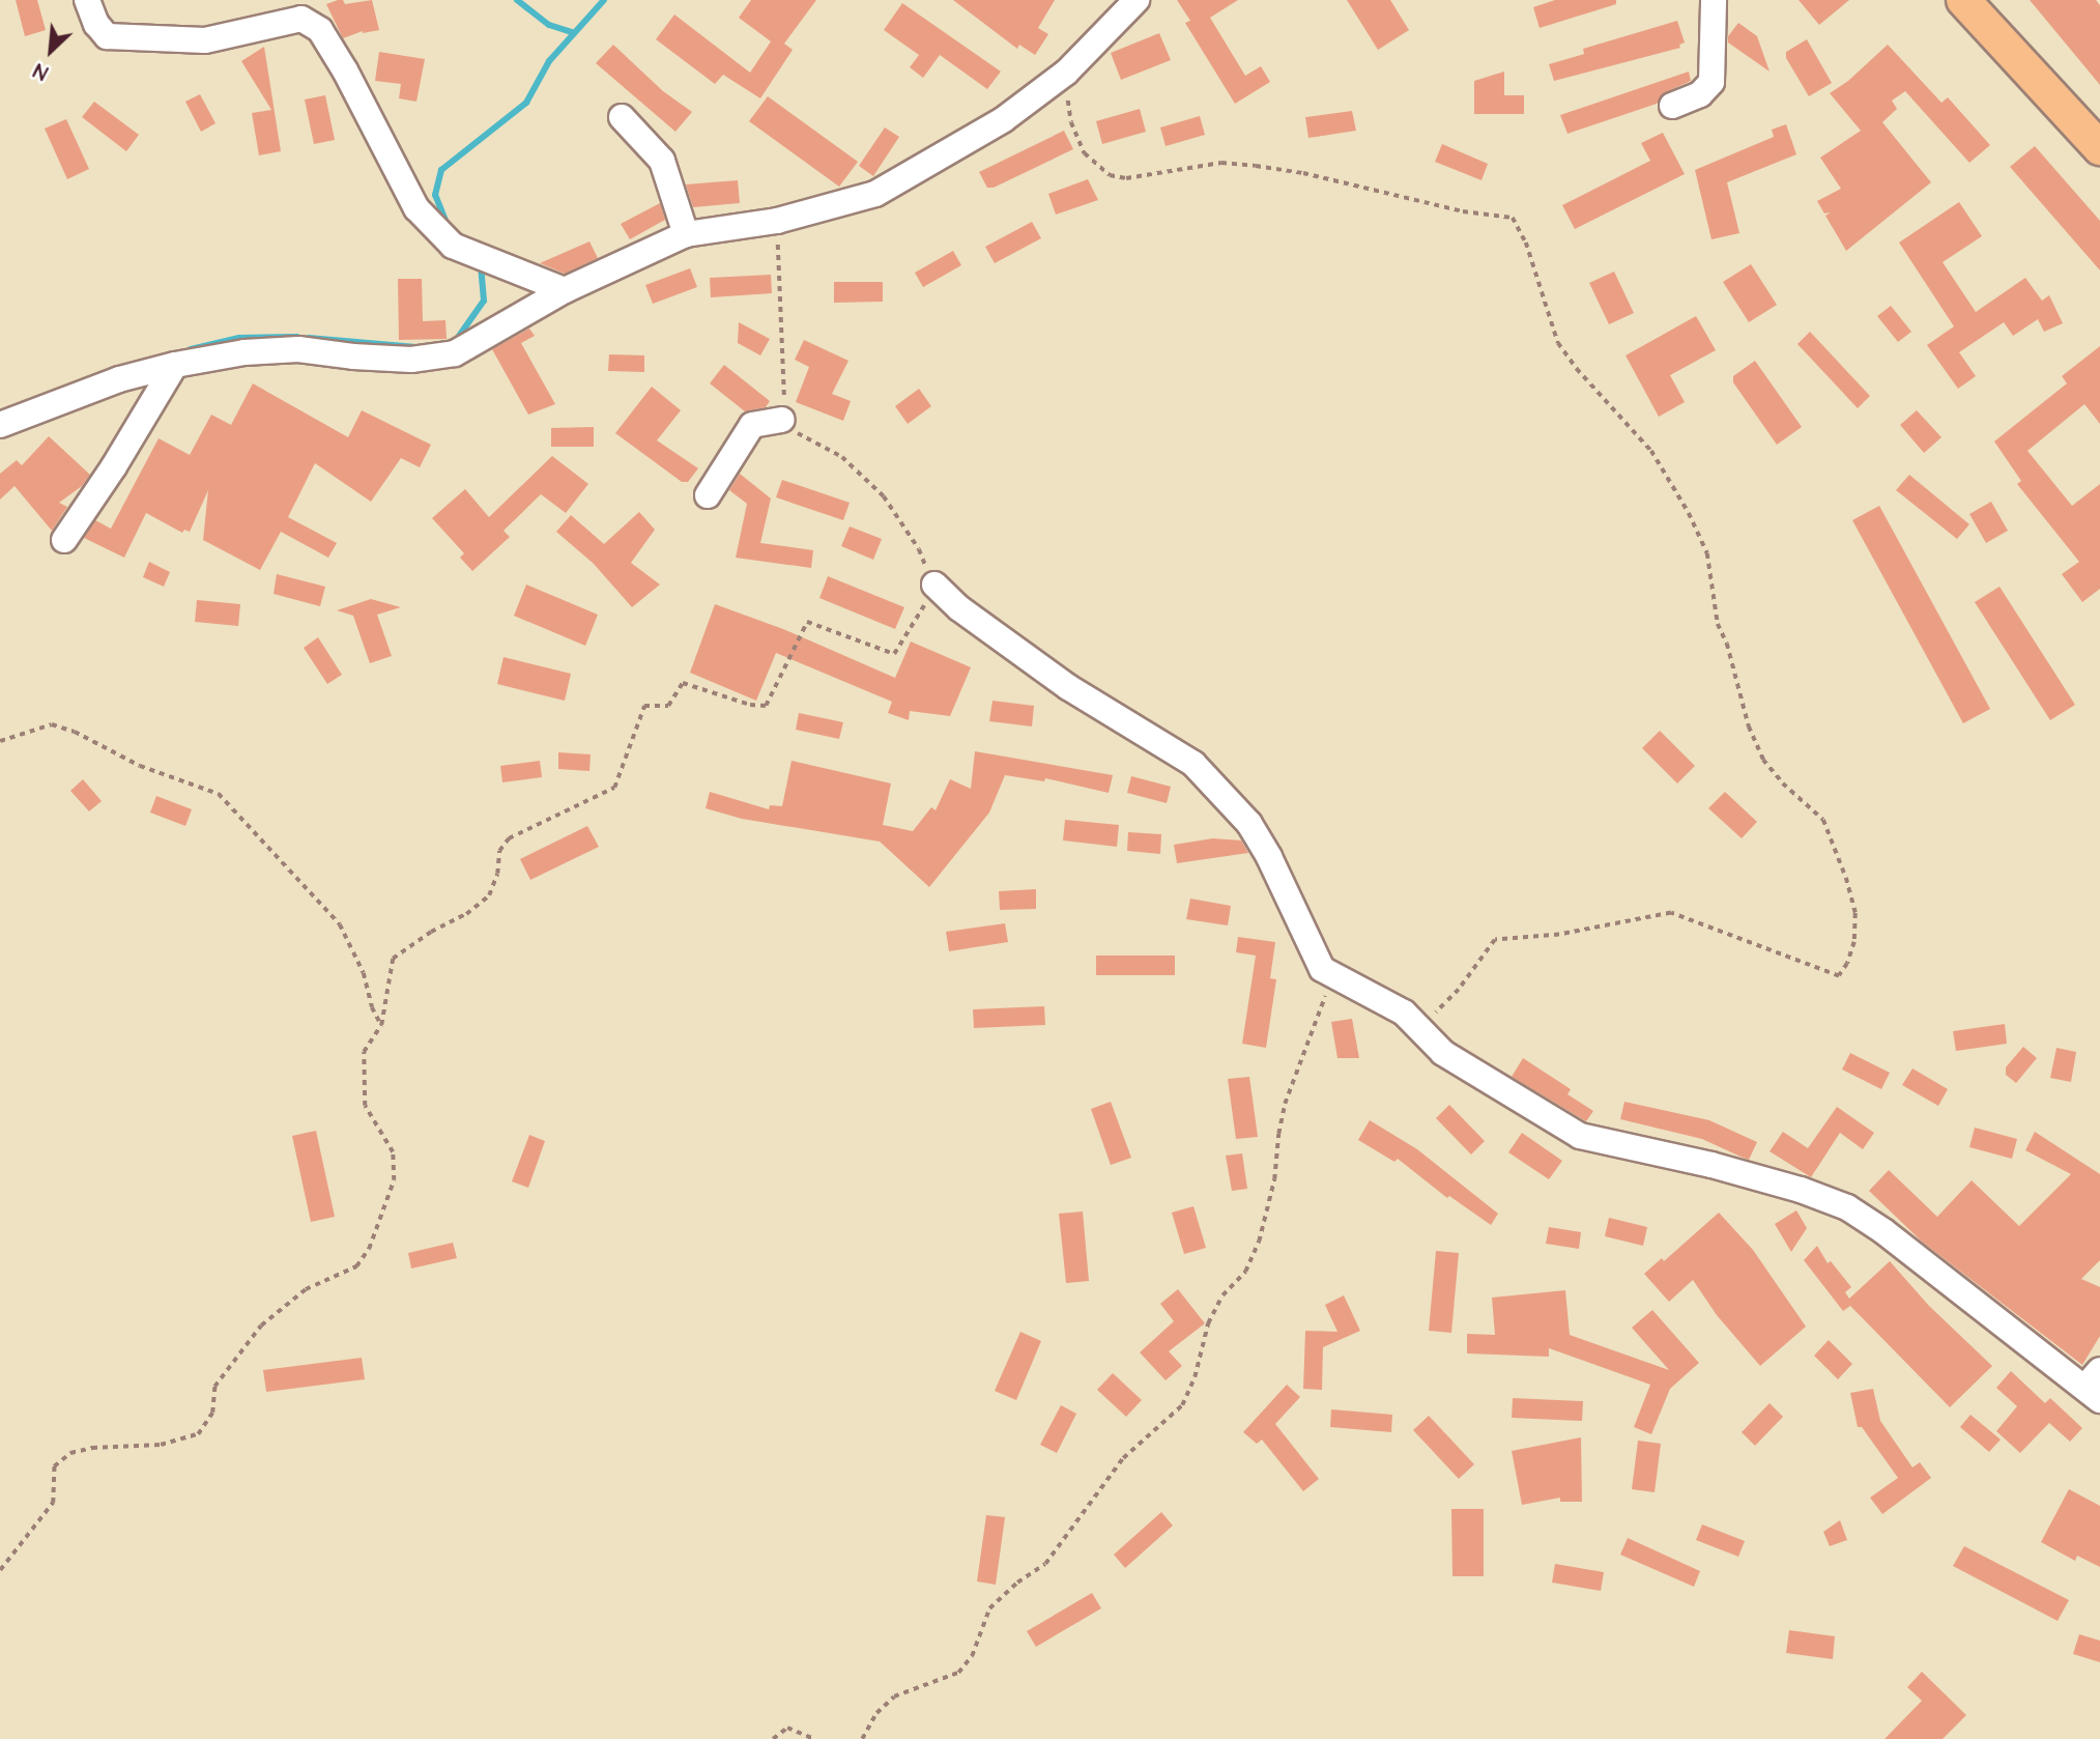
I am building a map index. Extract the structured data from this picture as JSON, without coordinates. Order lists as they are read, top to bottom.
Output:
{
  "north": "bottom left"
}
